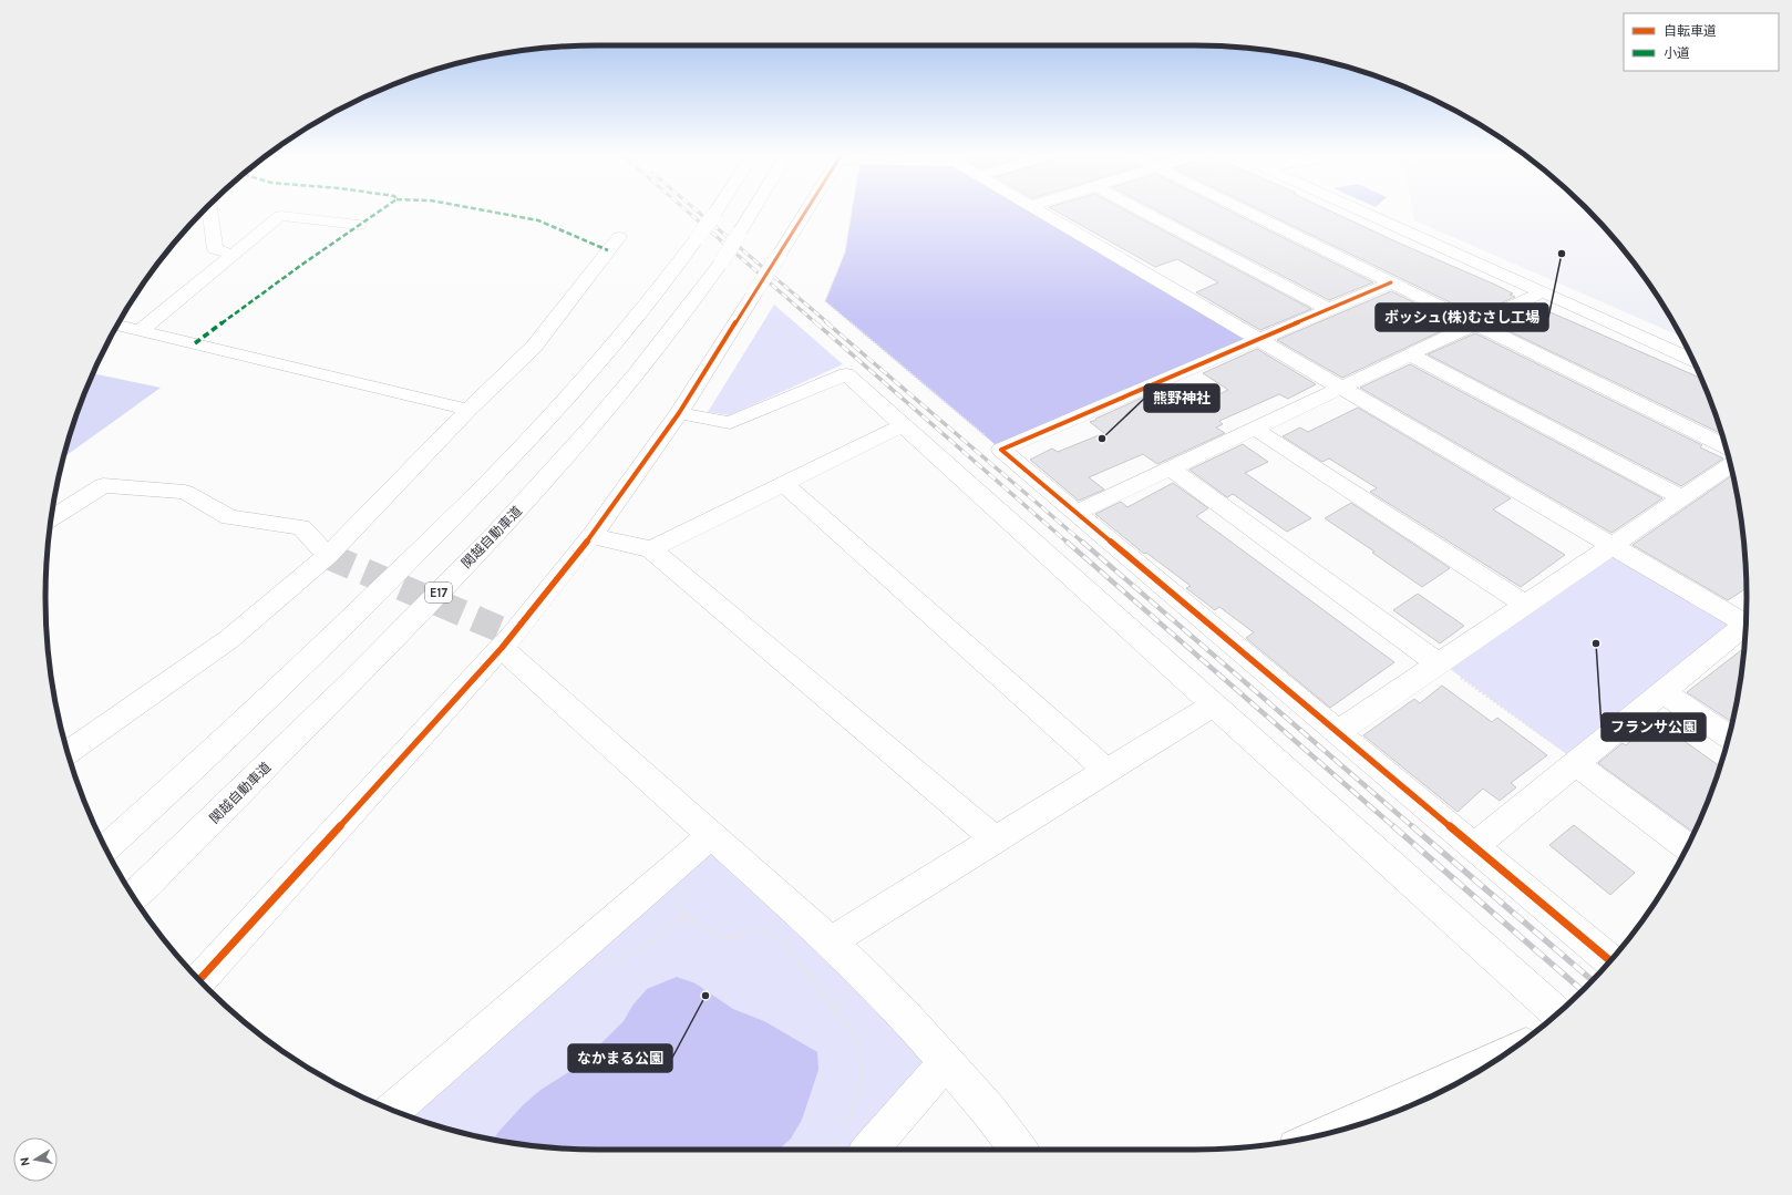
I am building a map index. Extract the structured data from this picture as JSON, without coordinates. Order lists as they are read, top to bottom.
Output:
{
  "streets": {
    "main road": ["関越自動車道", "E17"]
  },
  "places": [
    "ボッシュ(株)むさし工場",
    "熊野神社",
    "フランサ公園",
    "なかまる公園"
  ],
  "legend": ["自転車道", "小道"],
  "north": "left"
}
